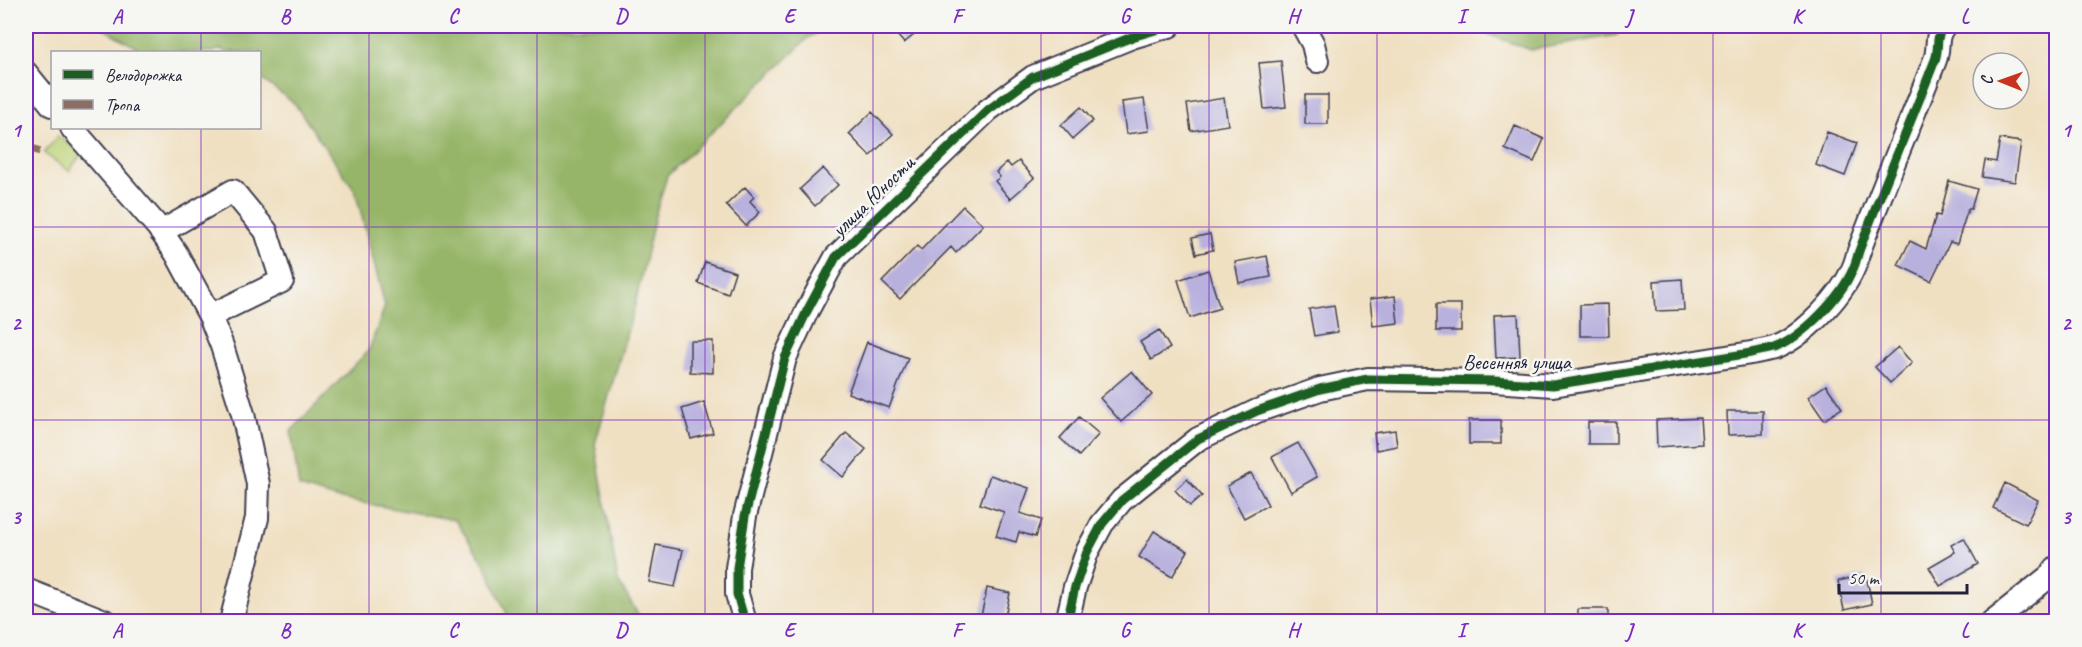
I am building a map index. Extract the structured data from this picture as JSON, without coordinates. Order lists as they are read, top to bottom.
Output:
{
  "streets": {
    "street": ["улица Юности", "Весенняя улица"]
  },
  "legend": ["Велодорожка", "Тропа"],
  "scale_bar": "50 m",
  "north": "left",
  "grid": {
    "columns": [
      "A",
      "B",
      "C",
      "D",
      "E",
      "F",
      "G",
      "H",
      "I",
      "J",
      "K",
      "L"
    ],
    "rows": ["1", "2", "3"]
  }
}
